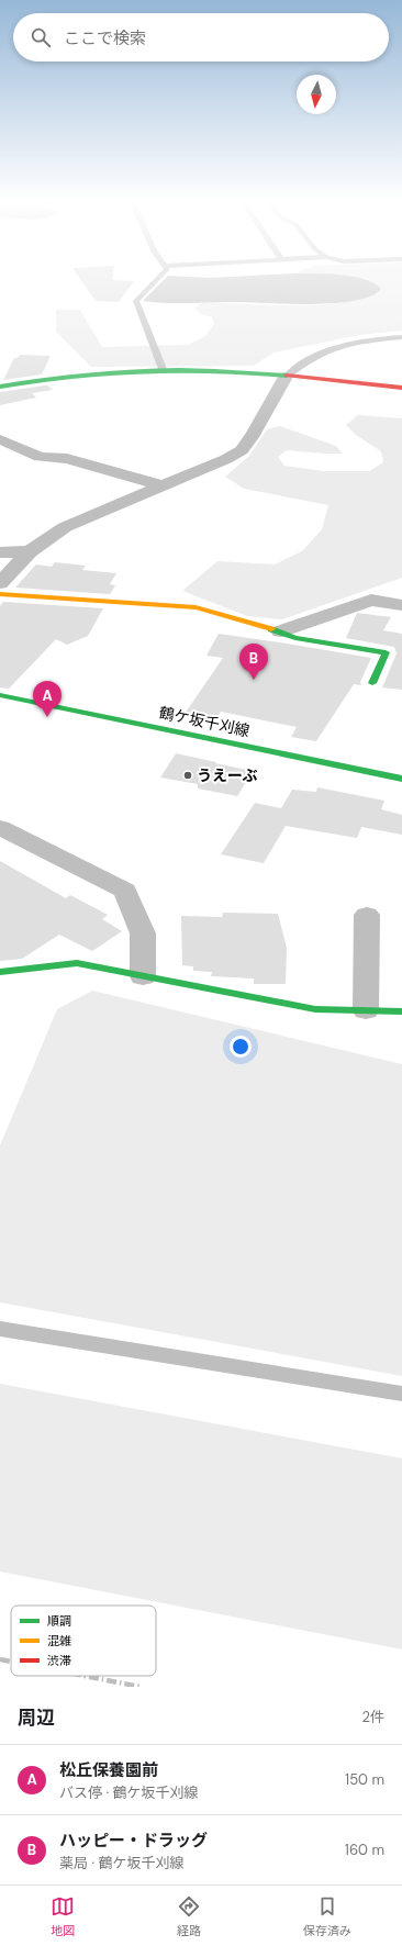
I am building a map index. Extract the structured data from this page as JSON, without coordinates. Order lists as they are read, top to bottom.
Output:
{
  "streets": {
    "street": ["鶴ケ坂千刈線"]
  },
  "places": ["うえーぶ"],
  "legend": ["順調", "混雑", "渋滞"],
  "north": "bottom",
  "page": {
    "search": "ここで検索",
    "pins": ["B", "A"],
    "heading": ["周辺", "2件"],
    "list": [
      {
        "mark": "A",
        "name": "松丘保養園前",
        "note": "バス停 · 鶴ケ坂千刈線",
        "value": "150 m"
      },
      {
        "mark": "B",
        "name": "ハッピー・ドラッグ",
        "note": "薬局 · 鶴ケ坂千刈線",
        "value": "160 m"
      }
    ],
    "nav": ["地図", "経路", "保存済み"]
  }
}
